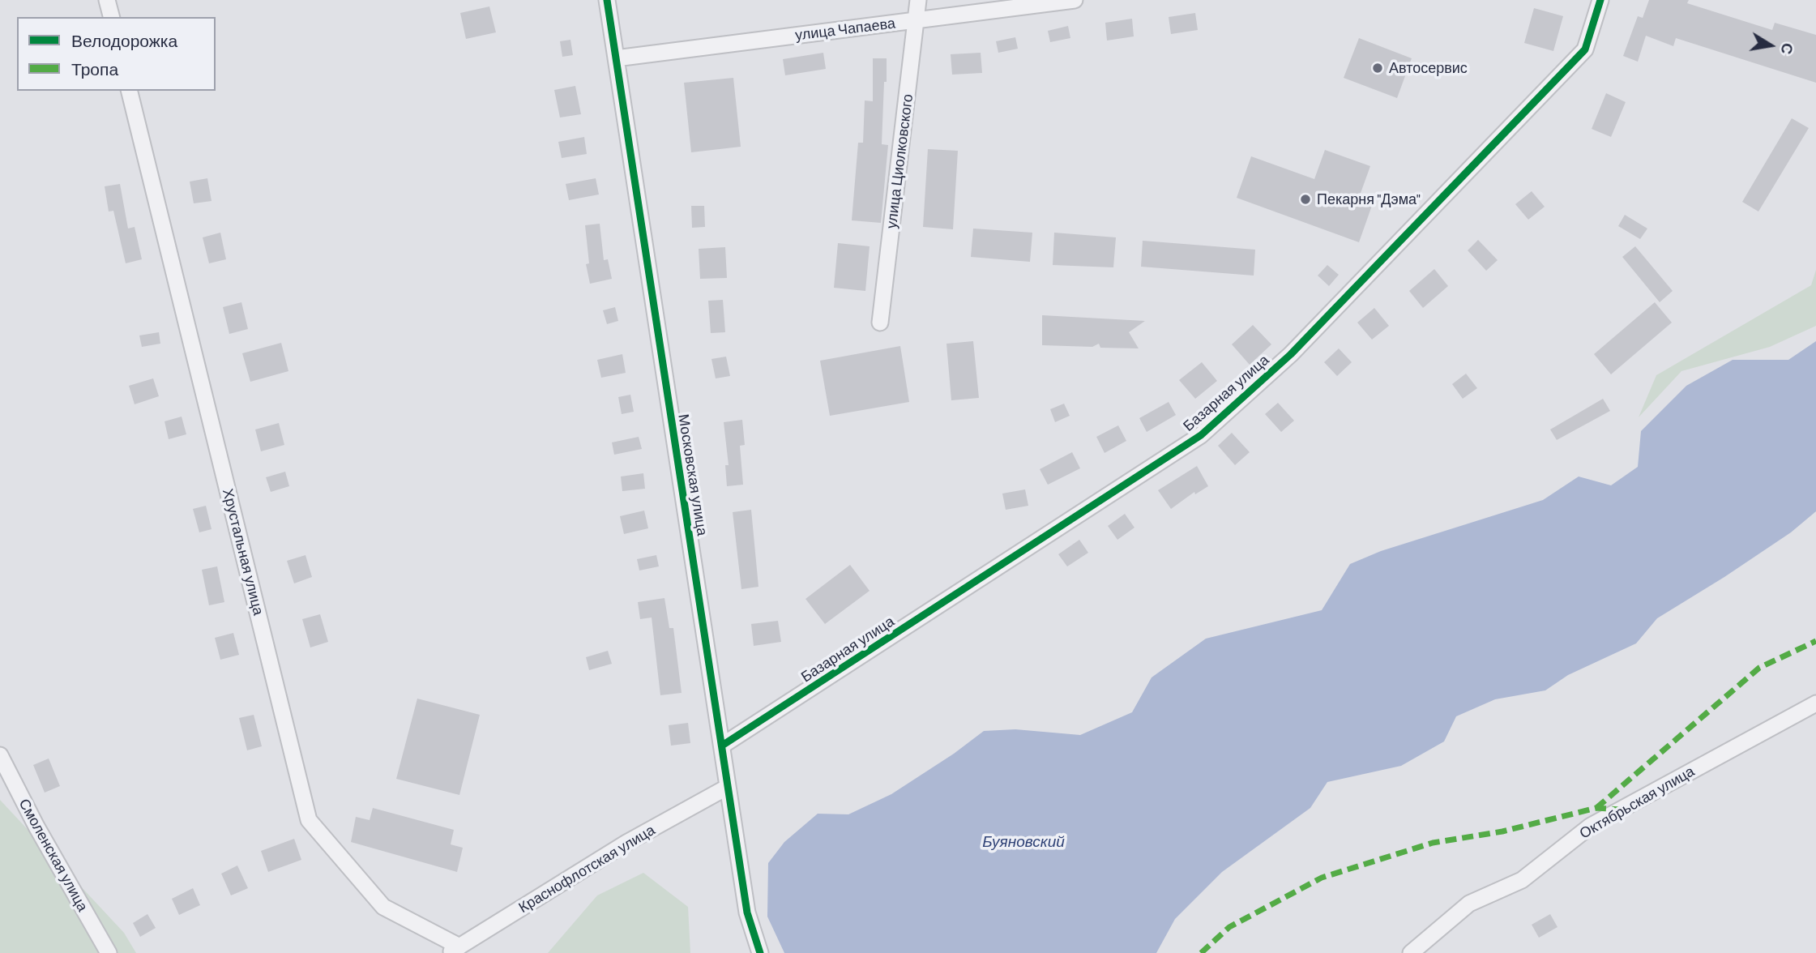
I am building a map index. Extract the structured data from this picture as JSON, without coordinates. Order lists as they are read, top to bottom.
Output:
{
  "streets": {
    "street": [
      "улица Чапаева",
      "улица Циолковского",
      "Базарная улица",
      "Московская улица",
      "Хрустальная улица",
      "Октябрьская улица",
      "Смоленская улица",
      "Краснофлотская улица"
    ]
  },
  "crossings": [
    ["улица Чапаева", "улица Циолковского"],
    ["улица Чапаева", "Московская улица"],
    ["Базарная улица", "Московская улица"],
    ["Московская улица", "Краснофлотская улица"],
    ["Хрустальная улица", "Краснофлотская улица"]
  ],
  "water": ["Буяновский"],
  "places": ["Автосервис", "Пекарня \"Дэма\""],
  "legend": ["Велодорожка", "Тропа"],
  "north": "right"
}
